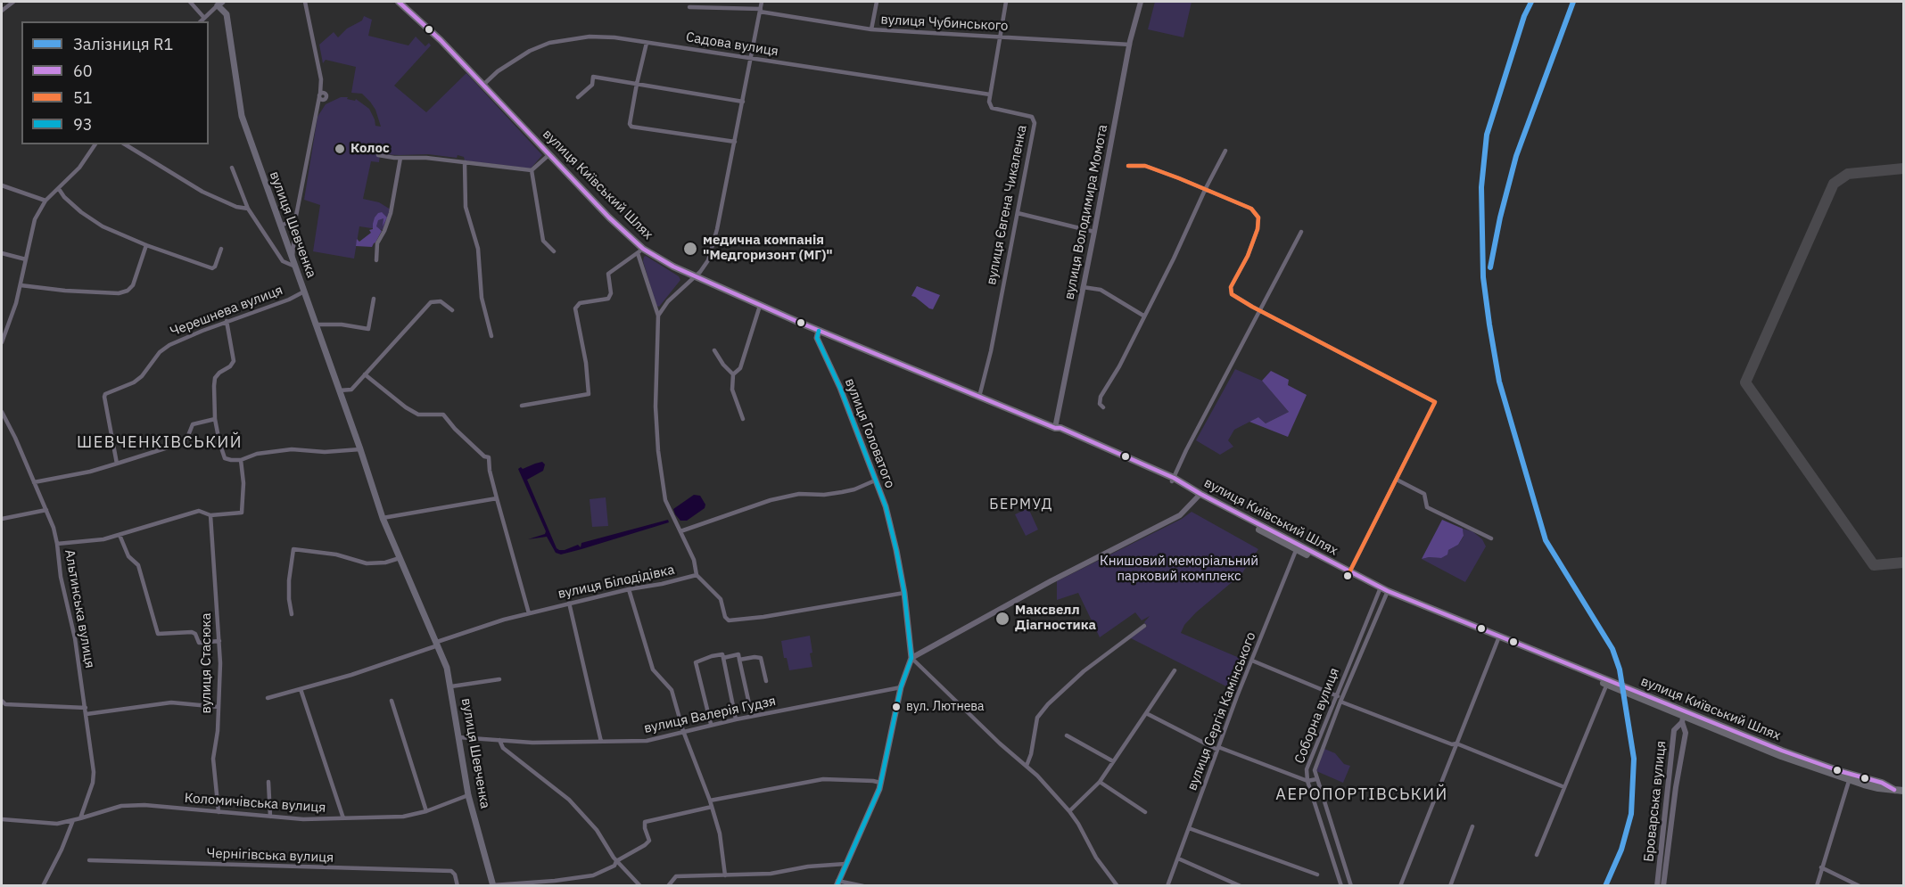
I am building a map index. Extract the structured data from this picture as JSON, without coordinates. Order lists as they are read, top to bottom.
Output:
{
  "streets": {
    "highway": ["вулиця Київський Шлях"],
    "main road": ["вулиця Шевченка", "вулиця Головатого"],
    "street": [
      "вулиця Чубинського",
      "Садова вулиця",
      "вулиця Євгена Чикаленка",
      "вулиця Володимира Момота",
      "Черешнева вулиця",
      "вулиця Білодідівка",
      "Альтинська вулиця",
      "вулиця Стасюка",
      "вулиця Сергія Камінського",
      "вулиця Валерія Гудзя",
      "Соборна вулиця",
      "Броварська вулиця",
      "Коломичівська вулиця",
      "Чернігівська вулиця"
    ]
  },
  "crossings": [
    ["вулиця Чубинського", "вулиця Володимира Момота"],
    ["Садова вулиця", "вулиця Київський Шлях"],
    ["Садова вулиця", "вулиця Євгена Чикаленка"],
    ["вулиця Київський Шлях", "вулиця Євгена Чикаленка"],
    ["вулиця Київський Шлях", "вулиця Володимира Момота"],
    ["вулиця Київський Шлях", "вулиця Головатого"],
    ["вулиця Київський Шлях", "вулиця Сергія Камінського"],
    ["вулиця Київський Шлях", "Соборна вулиця"],
    ["вулиця Київський Шлях", "Броварська вулиця"],
    ["вулиця Шевченка", "Черешнева вулиця"],
    ["вулиця Шевченка", "вулиця Білодідівка"],
    ["вулиця Шевченка", "вулиця Валерія Гудзя"],
    ["вулиця Шевченка", "Коломичівська вулиця"],
    ["вулиця Головатого", "вулиця Валерія Гудзя"],
    ["Альтинська вулиця", "Коломичівська вулиця"],
    ["вулиця Стасюка", "Коломичівська вулиця"]
  ],
  "districts": ["ШЕВЧЕНКІВСЬКИЙ", "БЕРМУД", "АЕРОПОРТІВСЬКИЙ"],
  "parks": ["Книшовий меморіальний парковий комплекс"],
  "places": [
    "Колос",
    "медична компанія \"Медгоризонт (МГ)\"",
    "Максвелл Діагностика",
    "вул. Лютнева"
  ],
  "lines": [
    "rail line R1",
    "transit line 60",
    "transit line 51",
    "transit line 93"
  ],
  "legend": [
    "Залізниця R1",
    "60",
    "51",
    "93"
  ]
}
